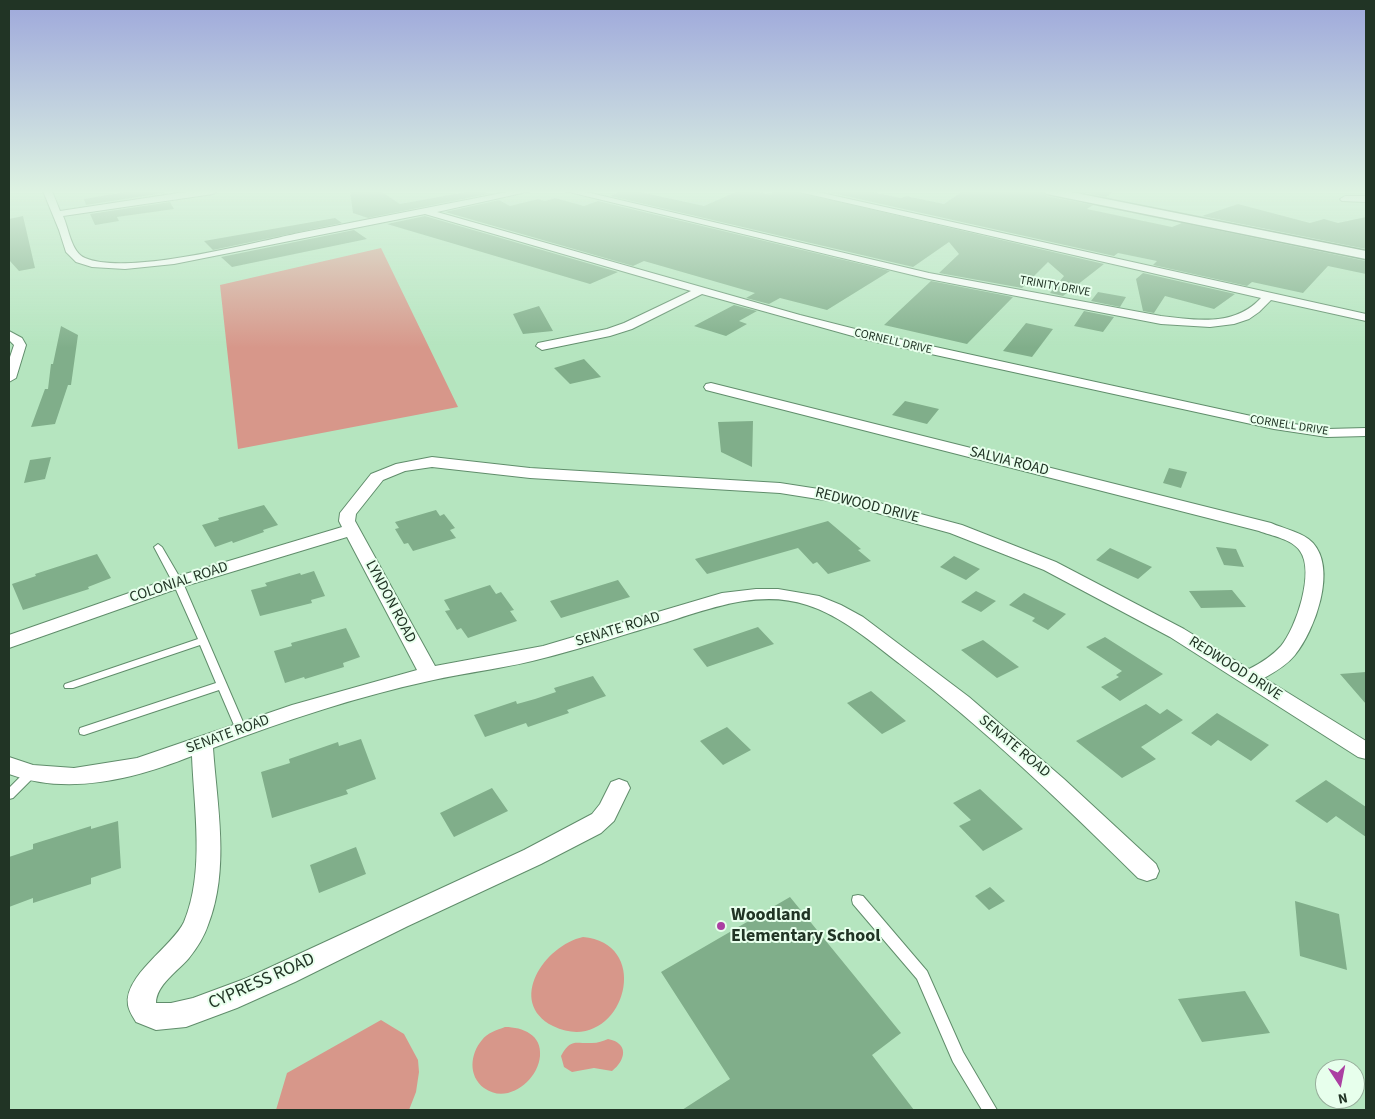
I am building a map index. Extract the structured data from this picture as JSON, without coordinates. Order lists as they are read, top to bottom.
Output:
{
  "streets": {
    "street": [
      "TRINITY DRIVE",
      "CORNELL DRIVE",
      "SALVIA ROAD",
      "REDWOOD DRIVE",
      "COLONIAL ROAD",
      "LYNDON ROAD",
      "SENATE ROAD",
      "CYPRESS ROAD"
    ]
  },
  "crossings": [
    ["SALVIA ROAD", "REDWOOD DRIVE"],
    ["REDWOOD DRIVE", "COLONIAL ROAD"],
    ["REDWOOD DRIVE", "LYNDON ROAD"],
    ["COLONIAL ROAD", "LYNDON ROAD"],
    ["LYNDON ROAD", "SENATE ROAD"],
    ["SENATE ROAD", "CYPRESS ROAD"]
  ],
  "places": ["Woodland Elementary School"],
  "north": "bottom"
}
